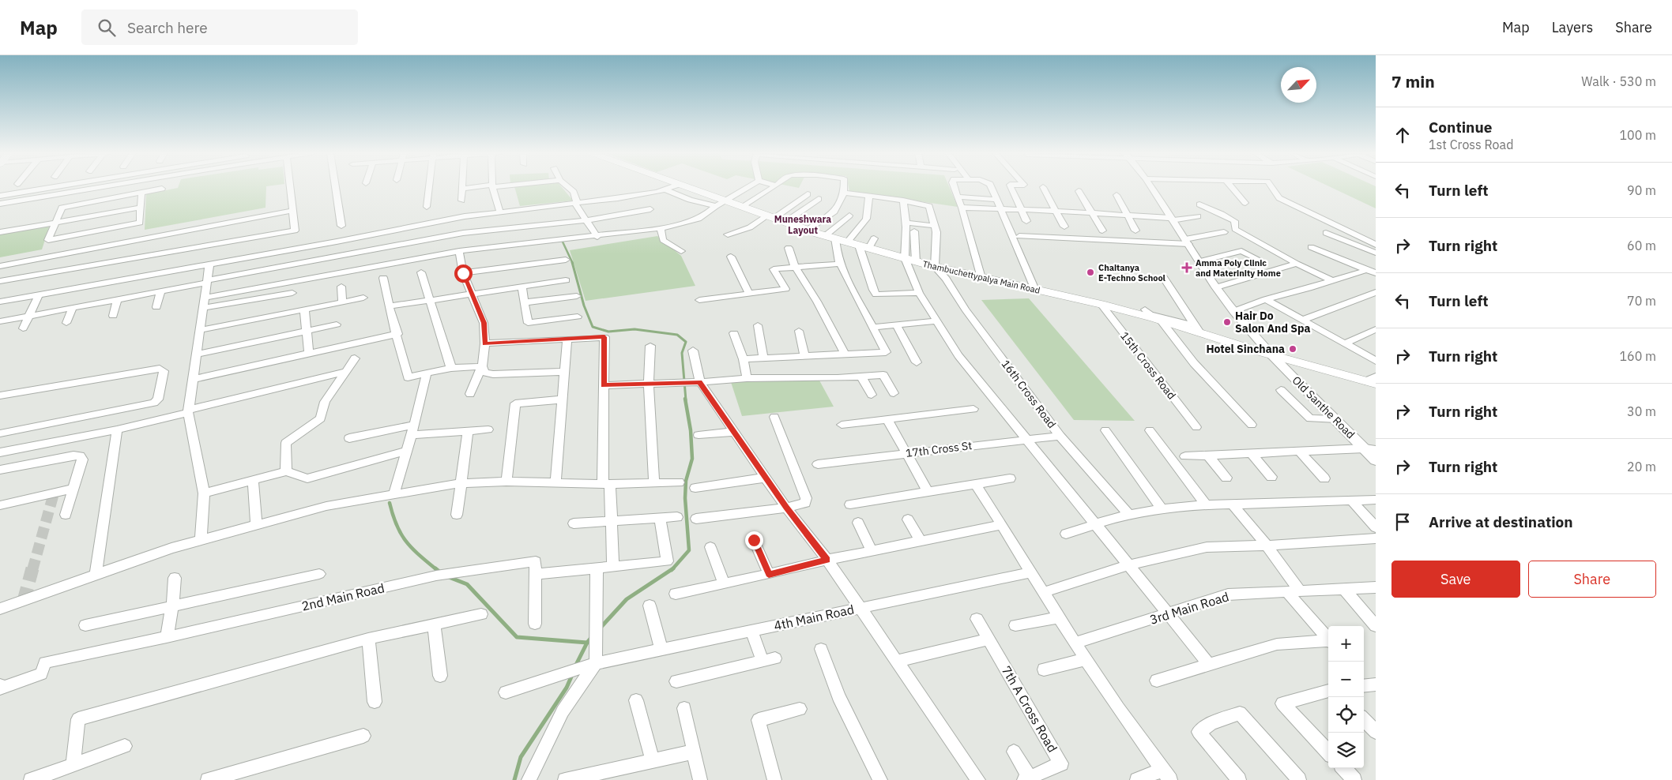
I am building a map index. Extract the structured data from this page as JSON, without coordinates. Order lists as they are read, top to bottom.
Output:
{
  "streets": {
    "main road": ["Thambuchettypalya Main Road"],
    "street": [
      "15th Cross Road",
      "16th Cross Road",
      "Old Santhe Road",
      "17th Cross St",
      "2nd Main Road",
      "3rd Main Road",
      "4th Main Road",
      "7th A Cross Road"
    ]
  },
  "crossings": [
    ["Thambuchettypalya Main Road", "15th Cross Road"],
    ["Thambuchettypalya Main Road", "16th Cross Road"],
    ["Thambuchettypalya Main Road", "Old Santhe Road"],
    ["16th Cross Road", "17th Cross St"]
  ],
  "districts": ["Muneshwara Layout"],
  "places": {
    "health": ["Amma Poly Clinic and Materinity Home"],
    "other": ["Chaitanya E-Techno School", "Hair Do Salon And Spa", "Hotel Sinchana"]
  },
  "north": "top right",
  "page": {
    "header": "Map",
    "search": "Search here",
    "nav": ["Map", "Layers", "Share"],
    "heading": ["7 min", "Walk · 530 m"],
    "list": [
      ["Continue", "1st Cross Road", "100 m"],
      ["Turn left", "90 m"],
      ["Turn right", "60 m"],
      ["Turn left", "70 m"],
      ["Turn right", "160 m"],
      ["Turn right", "30 m"],
      ["Turn right", "20 m"],
      "Arrive at destination"
    ],
    "buttons": ["Save", "Share"],
    "map_buttons": ["+", "−"]
  }
}
